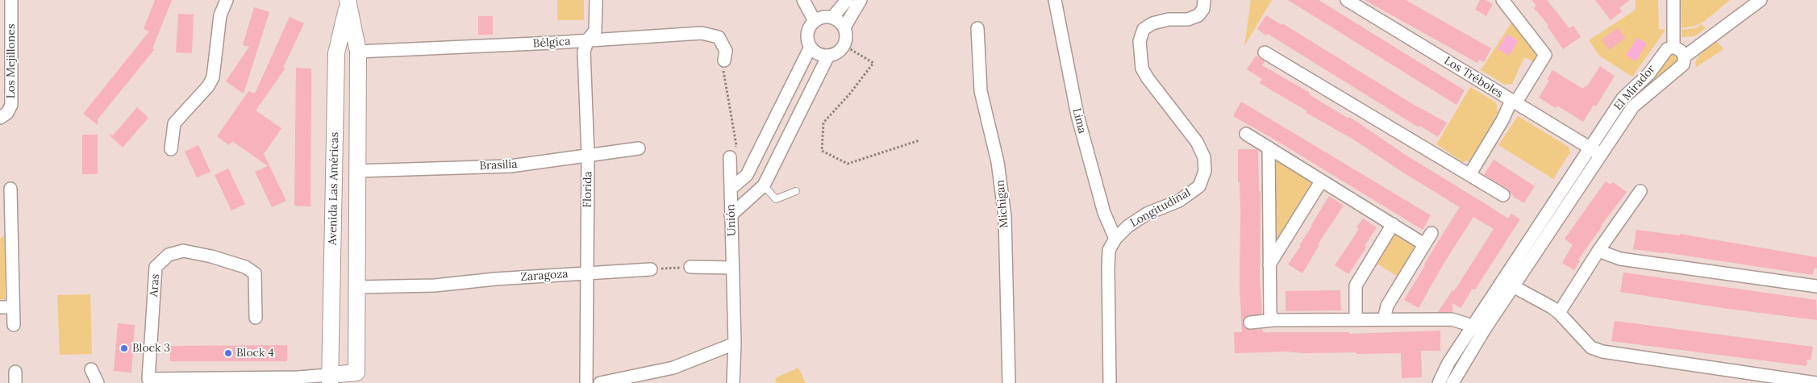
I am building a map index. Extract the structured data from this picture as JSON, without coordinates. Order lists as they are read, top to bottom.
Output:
{
  "streets": {
    "street": [
      "Bélgica",
      "Los Mejillones",
      "Los Tréboles",
      "El Mirador",
      "Lima",
      "Brasilia",
      "Avenida Las Américas",
      "Florida",
      "Michigan",
      "Longitudinal",
      "Unión",
      "Zaragoza",
      "Aras"
    ]
  },
  "crossings": [
    ["Bélgica", "Avenida Las Américas"],
    ["Bélgica", "Florida"],
    ["Los Tréboles", "El Mirador"],
    ["Lima", "Longitudinal"],
    ["Brasilia", "Avenida Las Américas"],
    ["Brasilia", "Florida"],
    ["Avenida Las Américas", "Zaragoza"],
    ["Florida", "Zaragoza"]
  ],
  "places": ["Block 3", "Block 4"]
}
